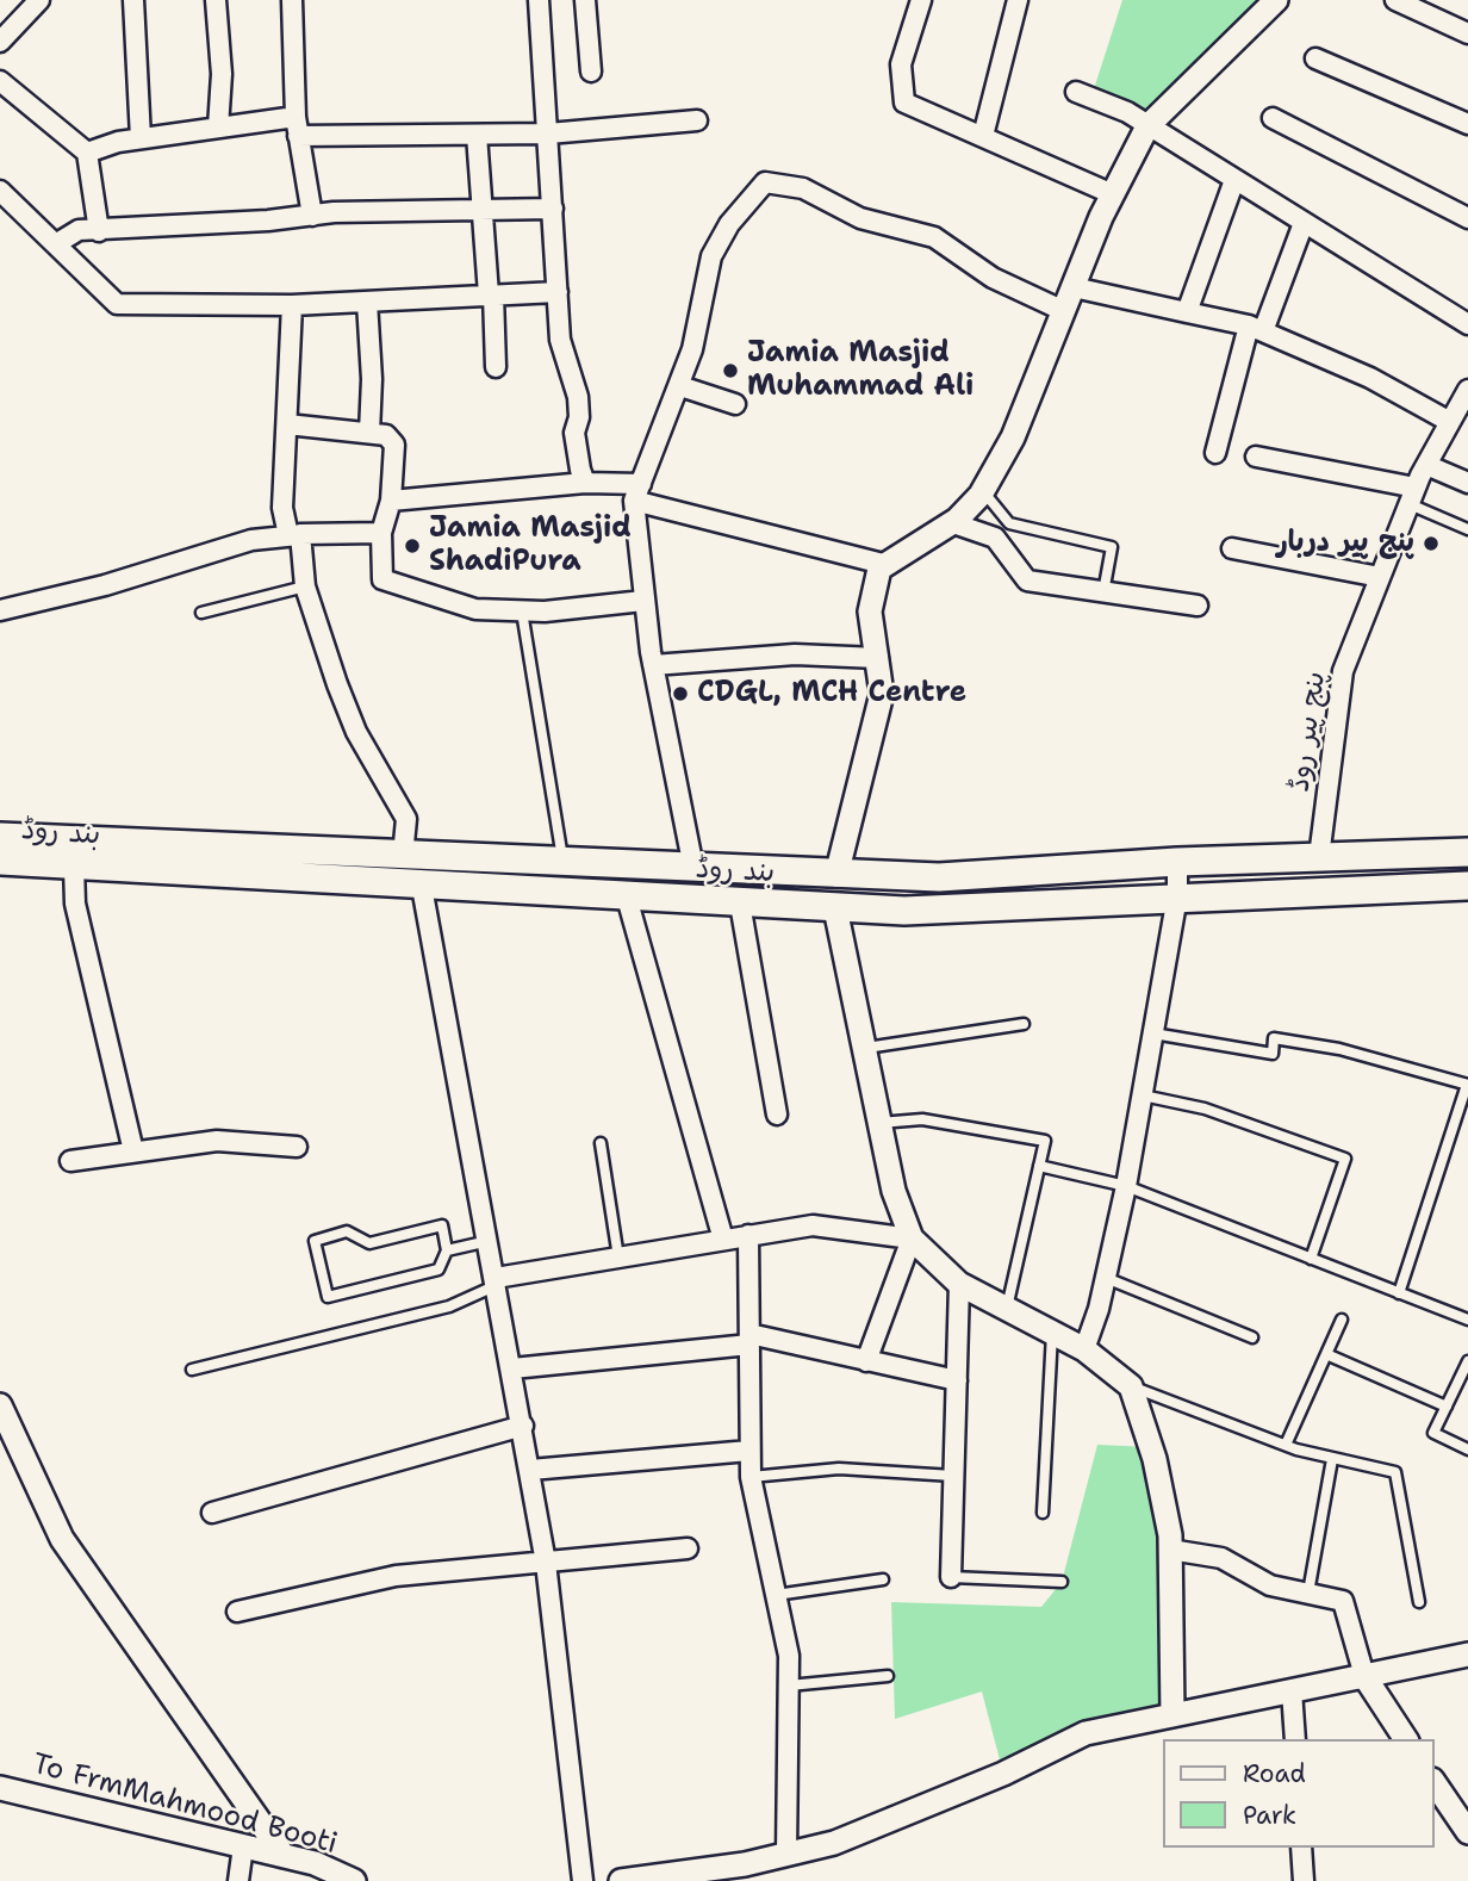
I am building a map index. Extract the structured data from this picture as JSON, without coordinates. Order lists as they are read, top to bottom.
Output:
{
  "streets": {
    "main road": ["بند روڈ"],
    "street": ["پنج پیر روڈ", "To FrmMahmood Booti"]
  },
  "crossings": [
    ["پنج پیر روڈ", "بند روڈ"]
  ],
  "places": [
    "Jamia Masjid Muhammad Ali",
    "پنج پیر دربار",
    "Jamia Masjid ShadiPura",
    "CDGL, MCH Centre"
  ],
  "legend": ["Road", "Park"]
}
